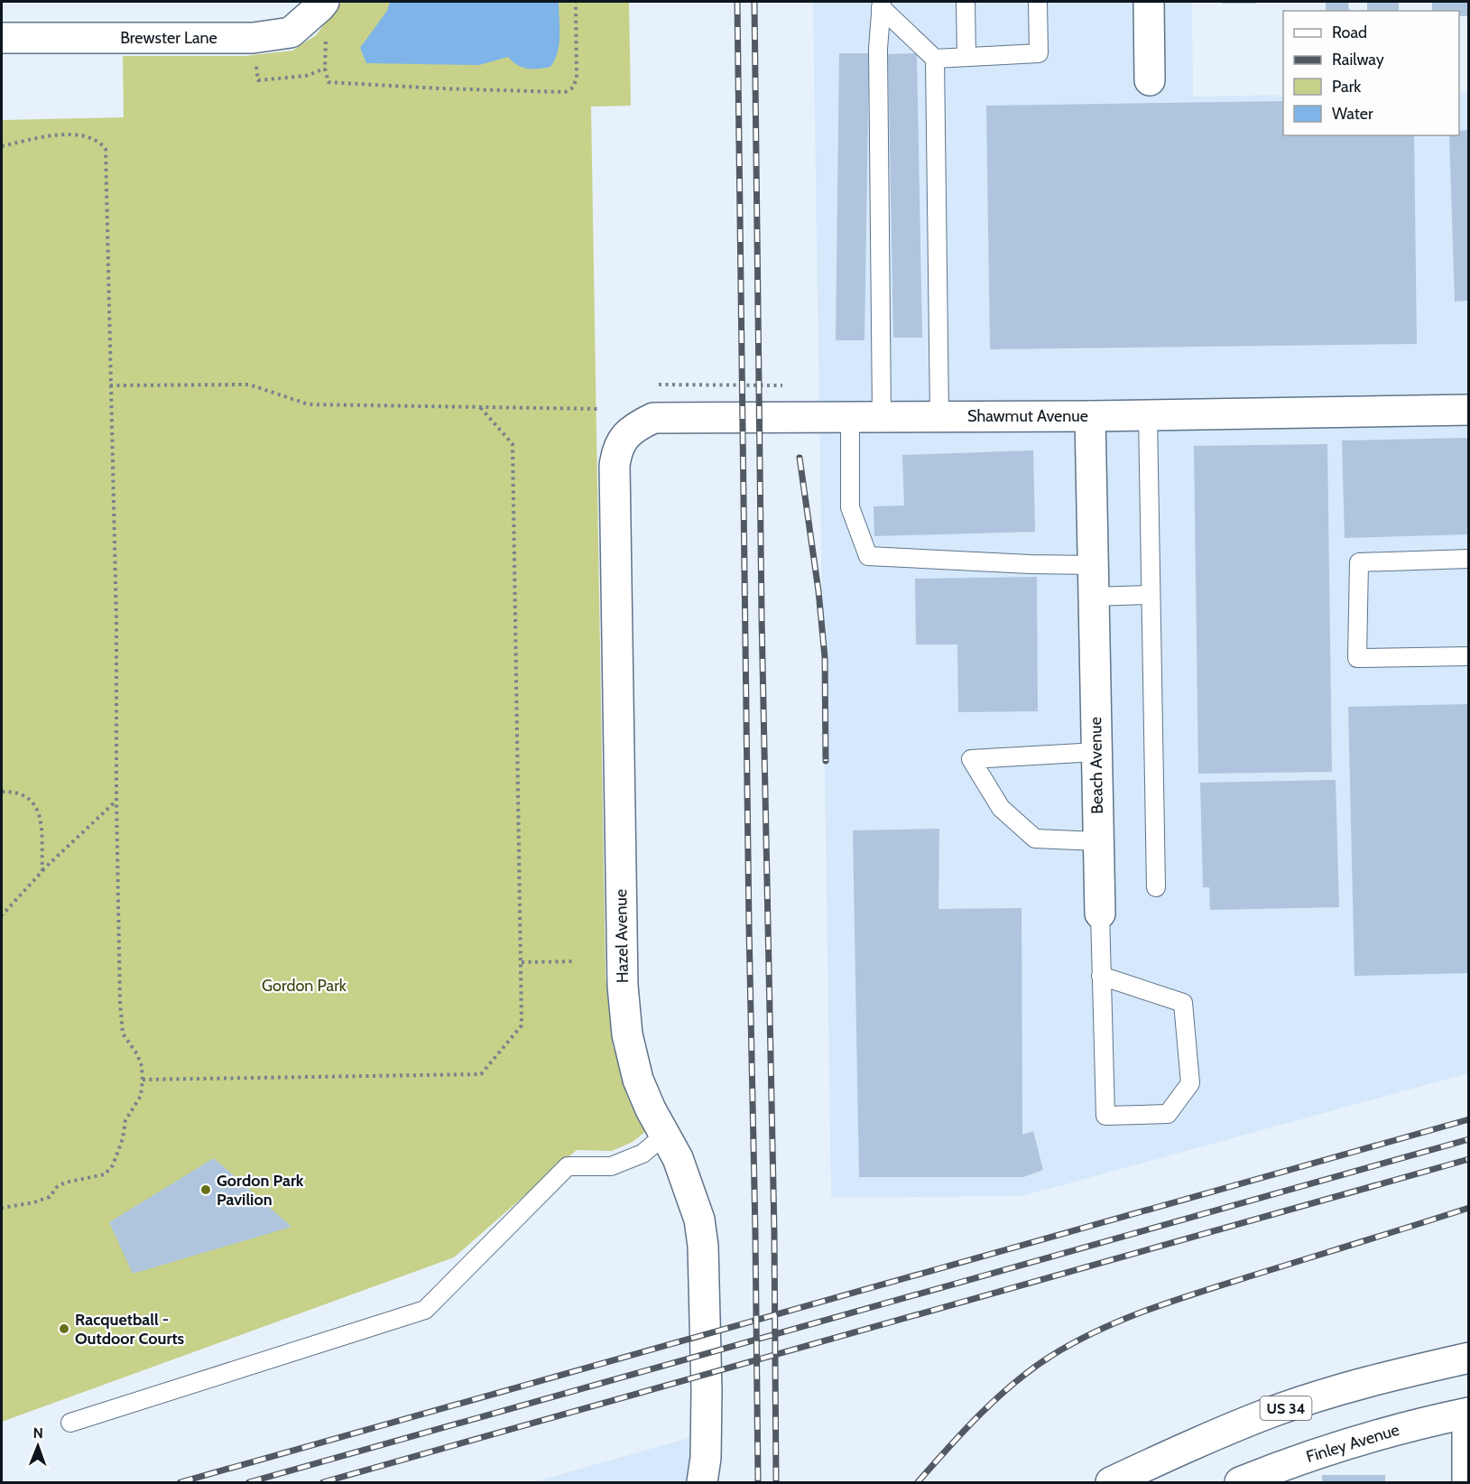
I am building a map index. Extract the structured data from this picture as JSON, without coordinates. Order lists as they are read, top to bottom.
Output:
{
  "streets": {
    "street": [
      "Brewster Lane",
      "Shawmut Avenue",
      "Beach Avenue",
      "Hazel Avenue",
      "US 34",
      "Finley Avenue"
    ]
  },
  "crossings": [
    ["Shawmut Avenue", "Beach Avenue"],
    ["Shawmut Avenue", "Hazel Avenue"]
  ],
  "parks": ["Gordon Park"],
  "places": ["Gordon Park Pavilion", "Racquetball - Outdoor Courts"],
  "legend": [
    "Road",
    "Railway",
    "Park",
    "Water"
  ],
  "north": "top"
}
